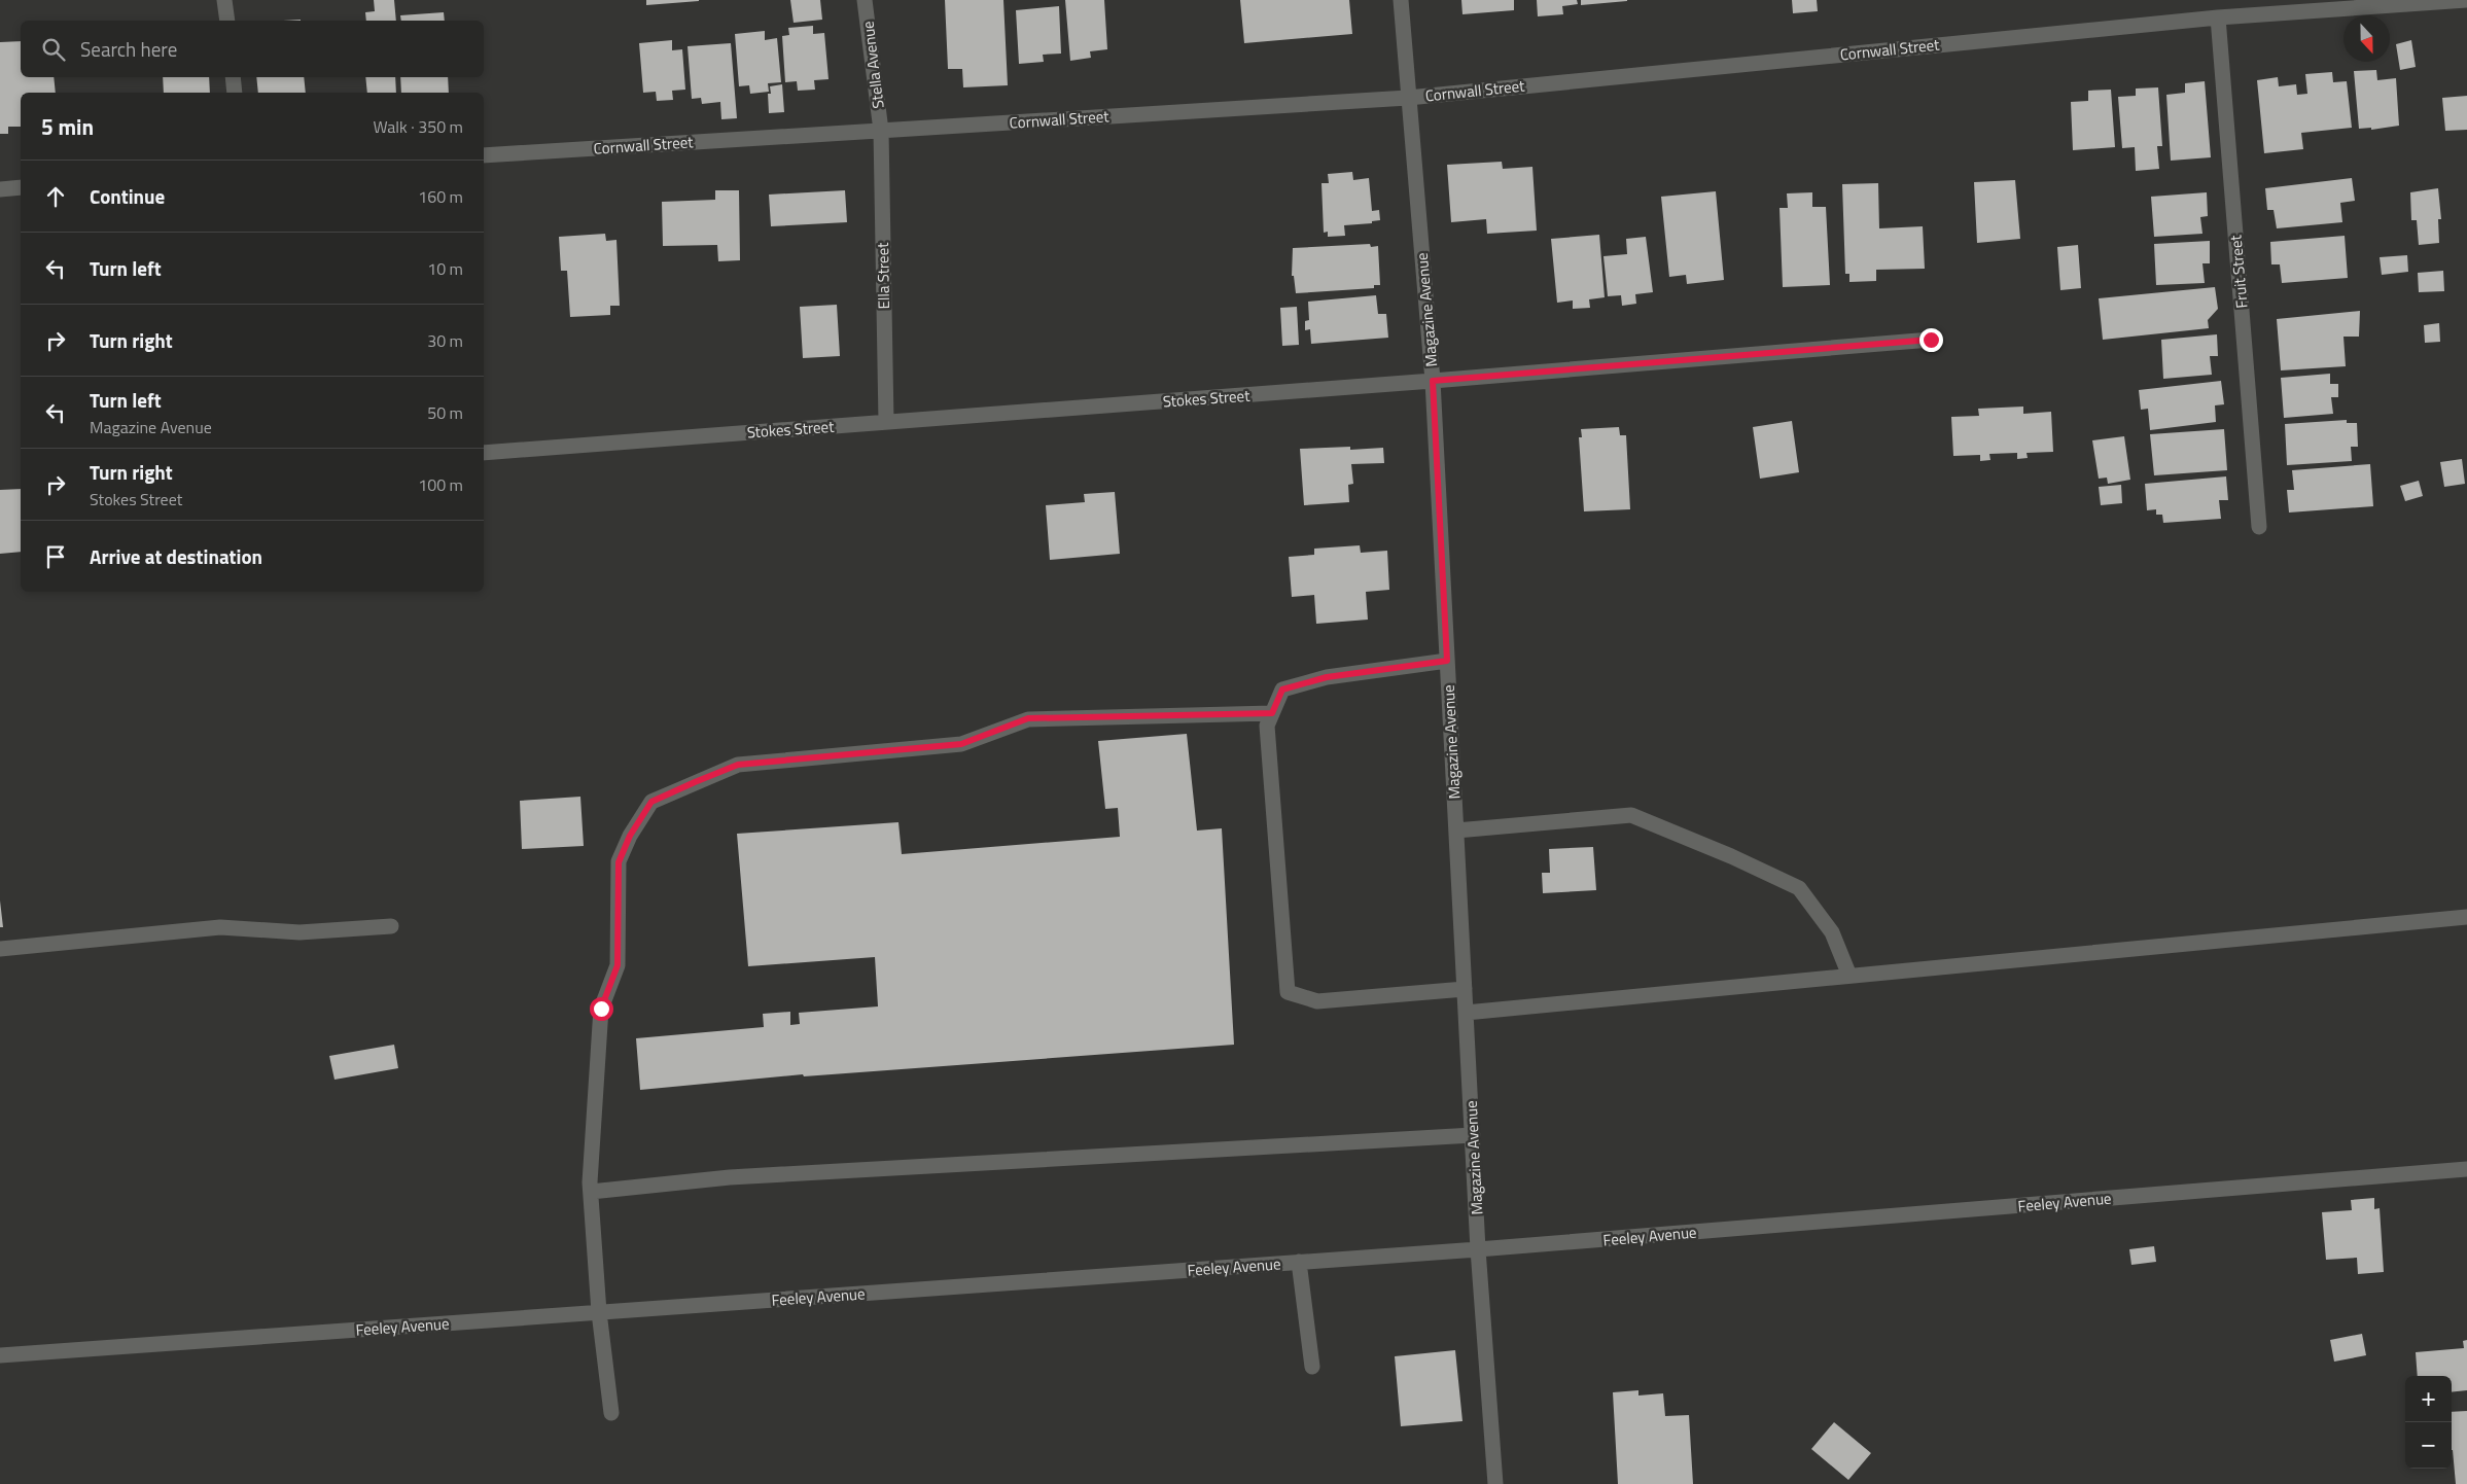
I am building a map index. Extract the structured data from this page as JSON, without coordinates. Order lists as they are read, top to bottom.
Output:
{
  "streets": {
    "street": [
      "Cornwall Street",
      "Stella Avenue",
      "Fruit Street",
      "Ella Street",
      "Magazine Avenue",
      "Stokes Street",
      "Feeley Avenue"
    ]
  },
  "crossings": [
    ["Cornwall Street", "Stella Avenue"],
    ["Cornwall Street", "Fruit Street"],
    ["Cornwall Street", "Ella Street"],
    ["Cornwall Street", "Magazine Avenue"],
    ["Stella Avenue", "Ella Street"],
    ["Ella Street", "Stokes Street"],
    ["Magazine Avenue", "Stokes Street"],
    ["Magazine Avenue", "Feeley Avenue"]
  ],
  "north": "bottom",
  "page": {
    "search": "Search here",
    "heading": ["5 min", "Walk · 350 m"],
    "list": [
      ["Continue", "160 m"],
      ["Turn left", "10 m"],
      ["Turn right", "30 m"],
      ["Turn left", "Magazine Avenue", "50 m"],
      ["Turn right", "Stokes Street", "100 m"],
      "Arrive at destination"
    ],
    "map_buttons": ["+", "−"]
  }
}
